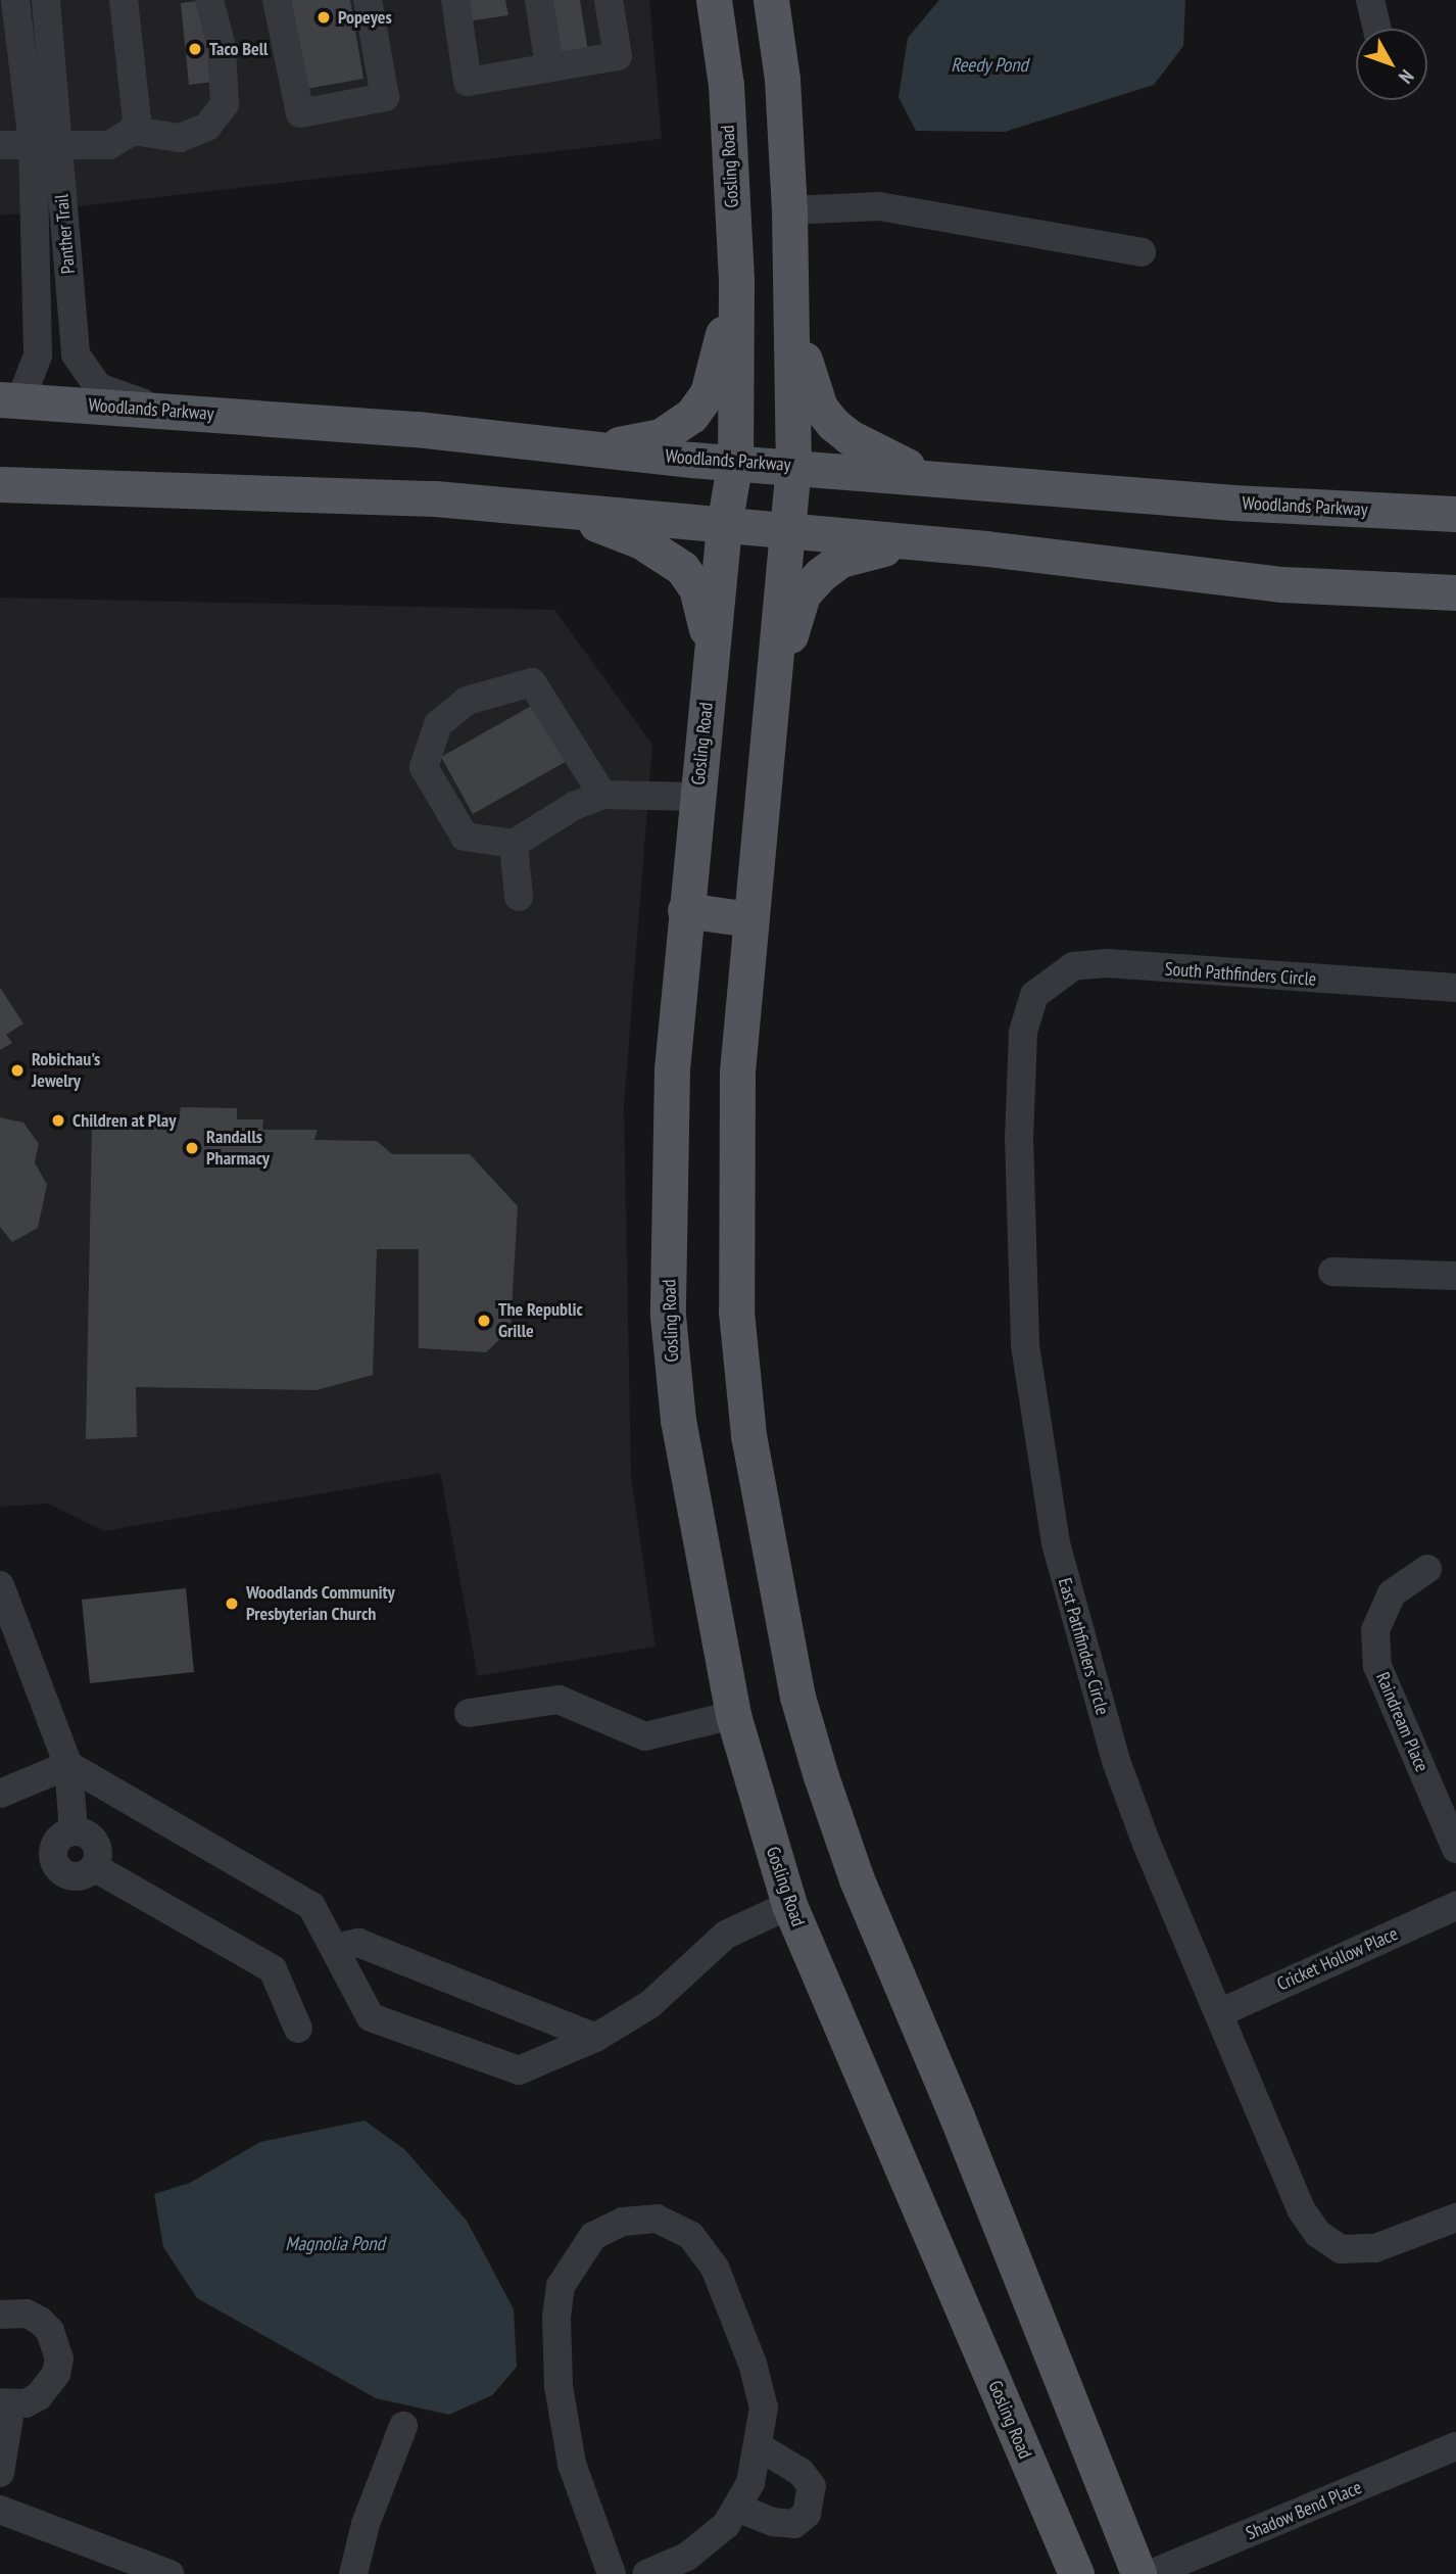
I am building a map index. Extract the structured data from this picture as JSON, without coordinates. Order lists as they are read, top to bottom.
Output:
{
  "streets": {
    "main road": ["Gosling Road", "Woodlands Parkway"],
    "street": [
      "Panther Trail",
      "South Pathfinders Circle",
      "East Pathfinders Circle",
      "Raindream Place",
      "Cricket Hollow Place",
      "Shadow Bend Place"
    ]
  },
  "crossings": [
    ["Gosling Road", "Woodlands Parkway"],
    ["Panther Trail", "Woodlands Parkway"],
    ["South Pathfinders Circle", "East Pathfinders Circle"],
    ["East Pathfinders Circle", "Cricket Hollow Place"]
  ],
  "water": ["Reedy Pond", "Magnolia Pond"],
  "places": [
    "Popeyes",
    "Taco Bell",
    "Robichau's Jewelry",
    "Children at Play",
    "Randalls Pharmacy",
    "The Republic Grille",
    "Woodlands Community Presbyterian Church"
  ],
  "north": "bottom right"
}
